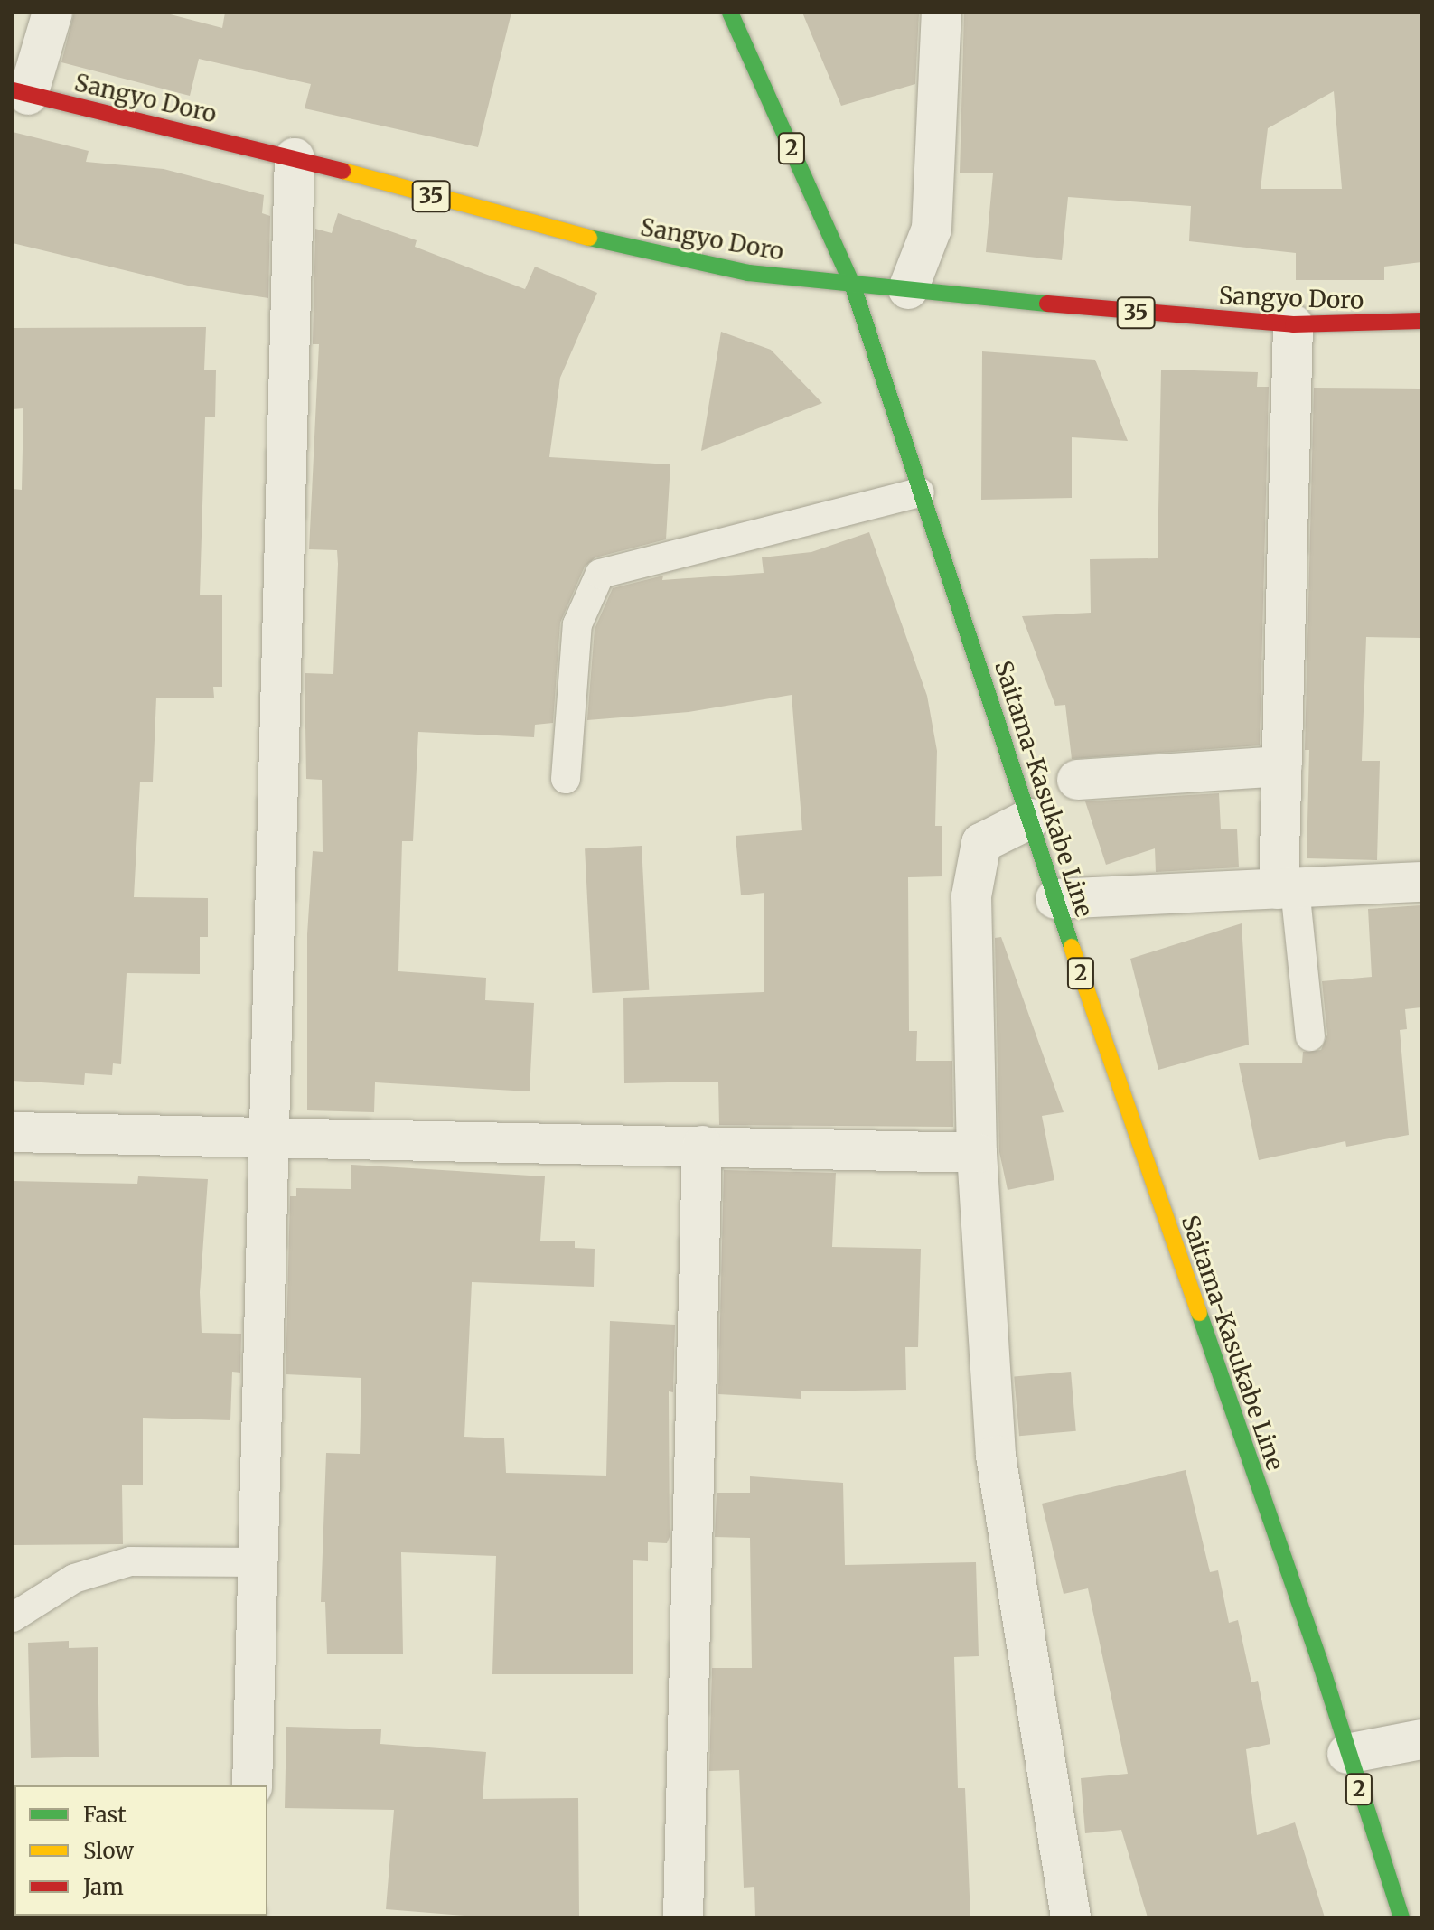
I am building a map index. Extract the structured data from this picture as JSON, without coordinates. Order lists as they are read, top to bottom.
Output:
{
  "streets": {
    "main road": [
      "Sangyo Doro",
      "2",
      "35",
      "Saitama-Kasukabe Line"
    ]
  },
  "crossings": [
    ["Sangyo Doro", "Saitama-Kasukabe Line"]
  ],
  "legend": ["Fast", "Slow", "Jam"]
}
